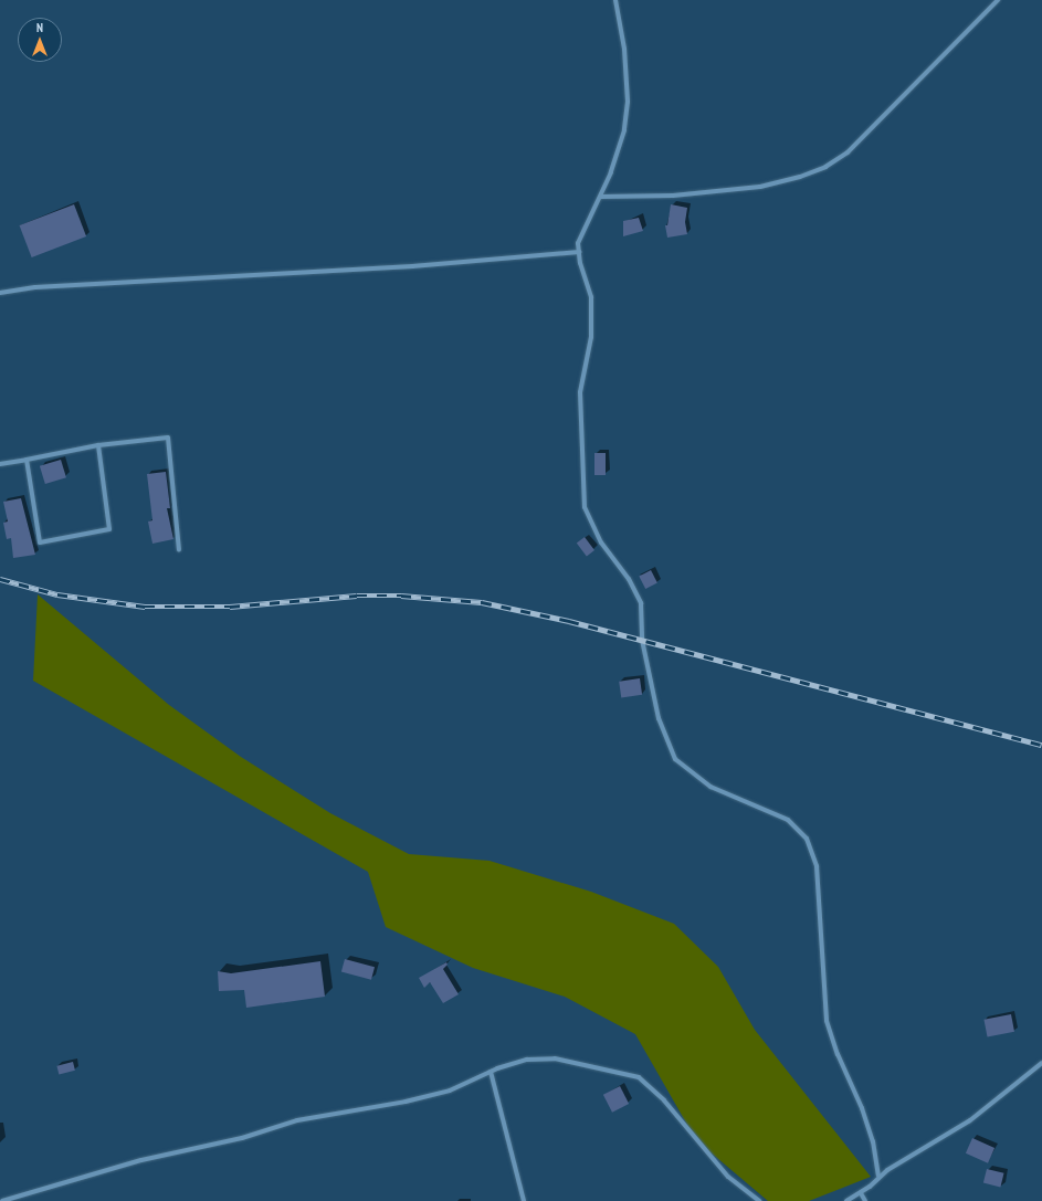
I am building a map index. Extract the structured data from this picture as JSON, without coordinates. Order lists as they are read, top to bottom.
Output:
{
  "north": "top"
}
